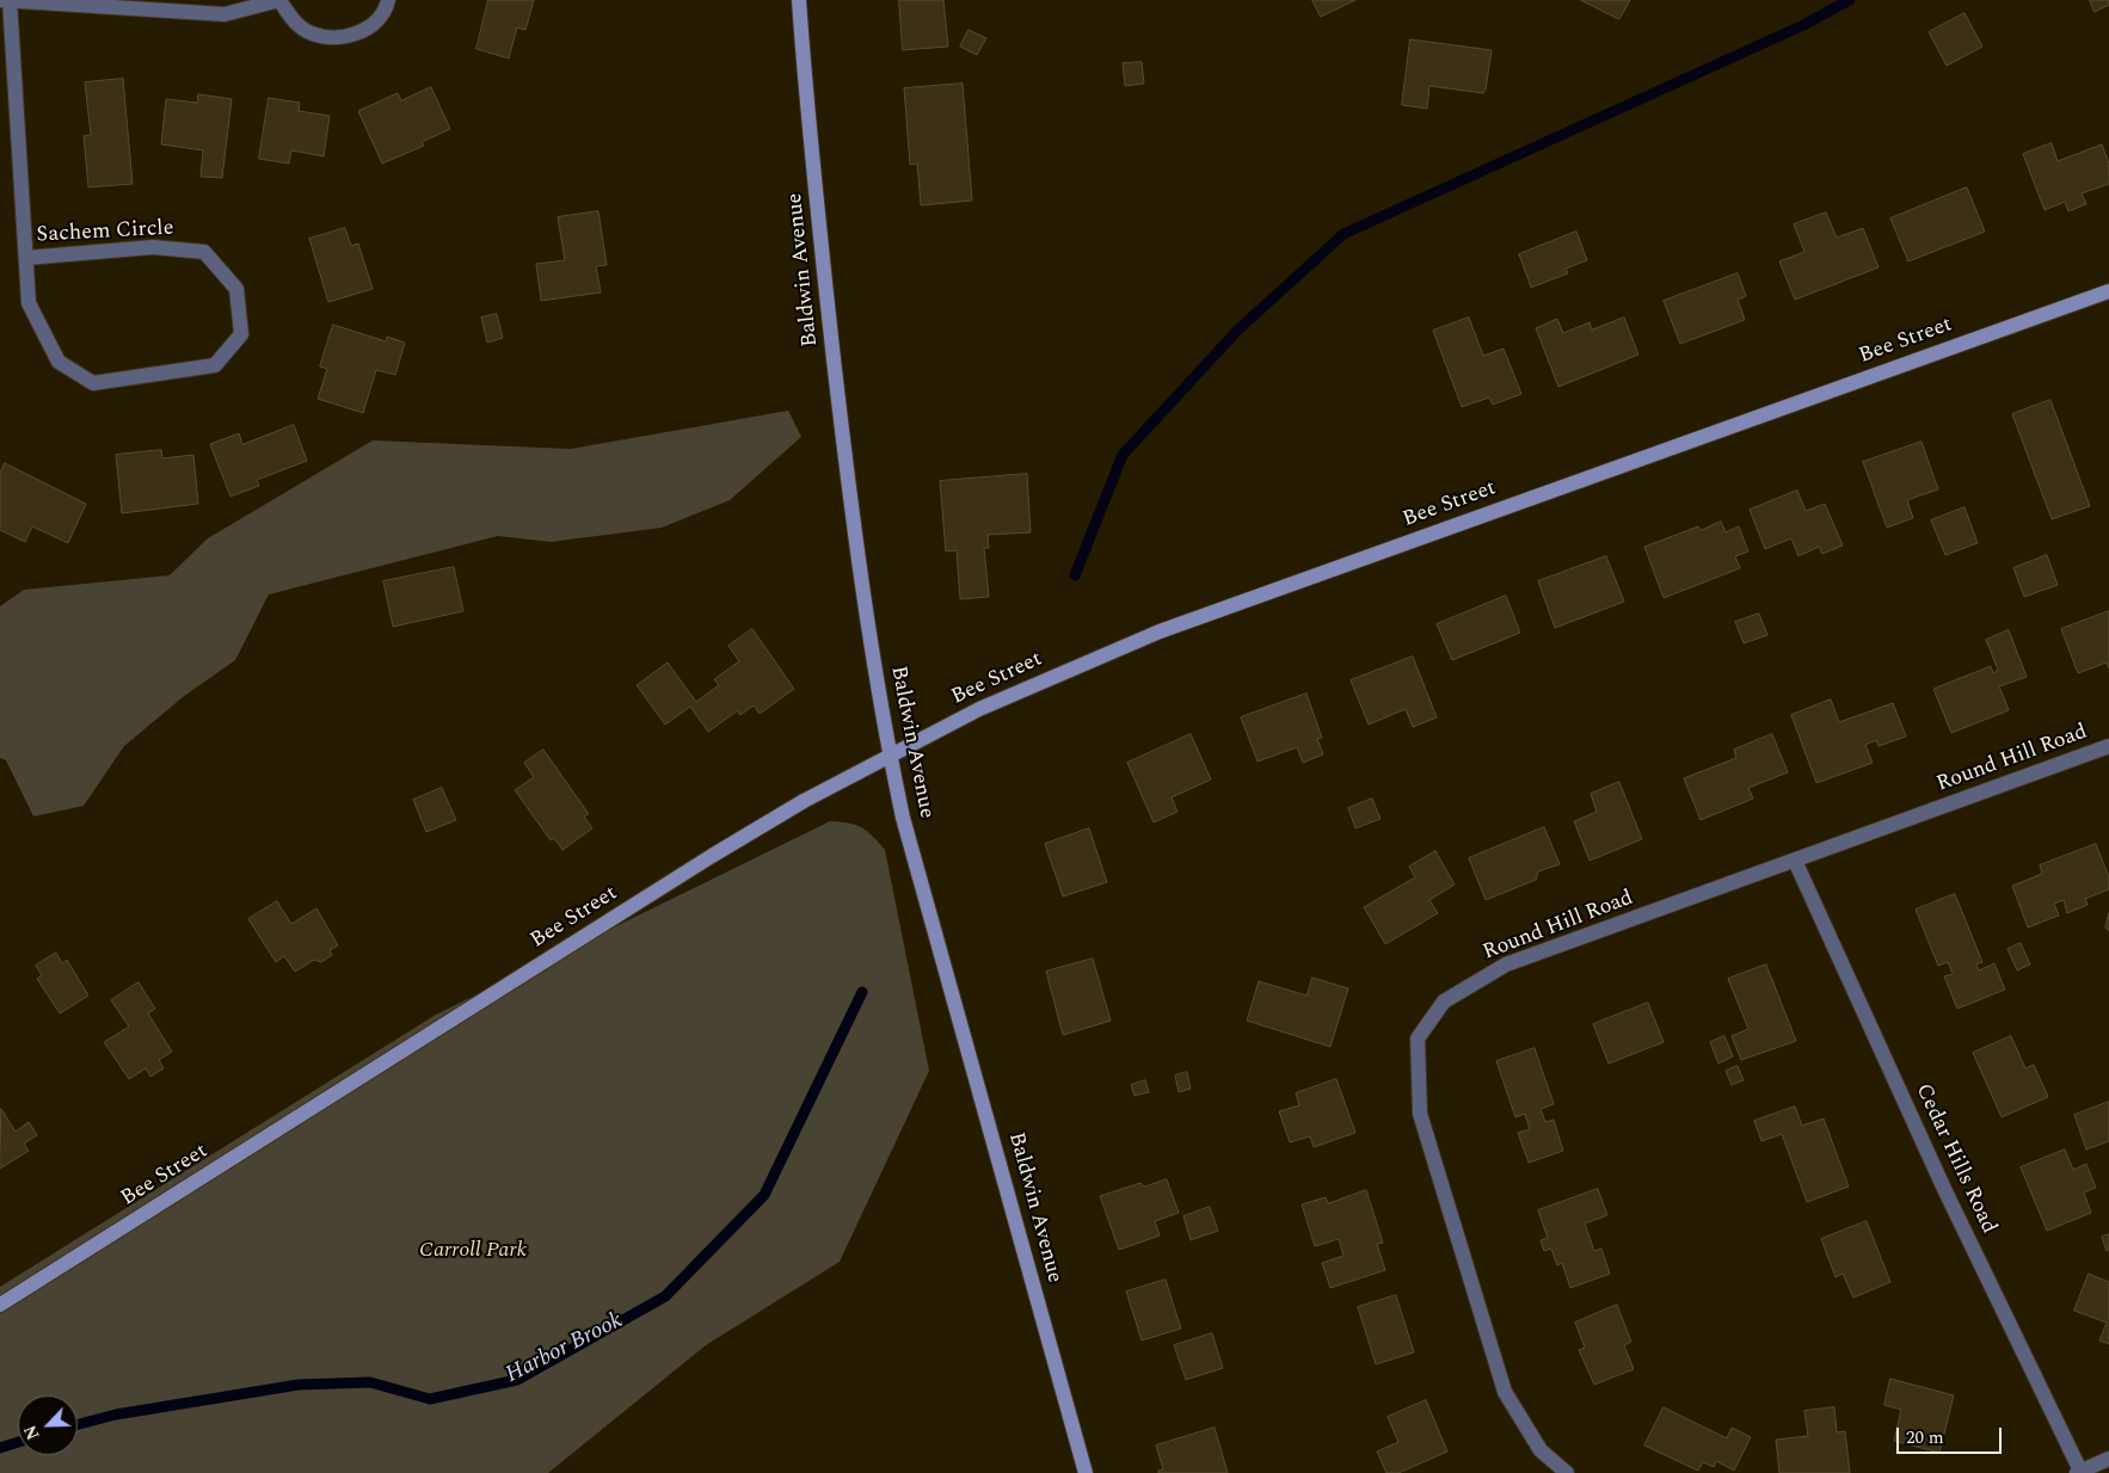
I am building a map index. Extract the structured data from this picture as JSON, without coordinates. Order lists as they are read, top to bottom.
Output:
{
  "streets": {
    "street": [
      "Sachem Circle",
      "Baldwin Avenue",
      "Bee Street",
      "Round Hill Road",
      "Cedar Hills Road"
    ]
  },
  "crossings": [
    ["Baldwin Avenue", "Bee Street"],
    ["Round Hill Road", "Cedar Hills Road"]
  ],
  "water": ["Harbor Brook"],
  "parks": ["Carroll Park"],
  "scale_bar": "20 m",
  "north": "bottom left"
}
